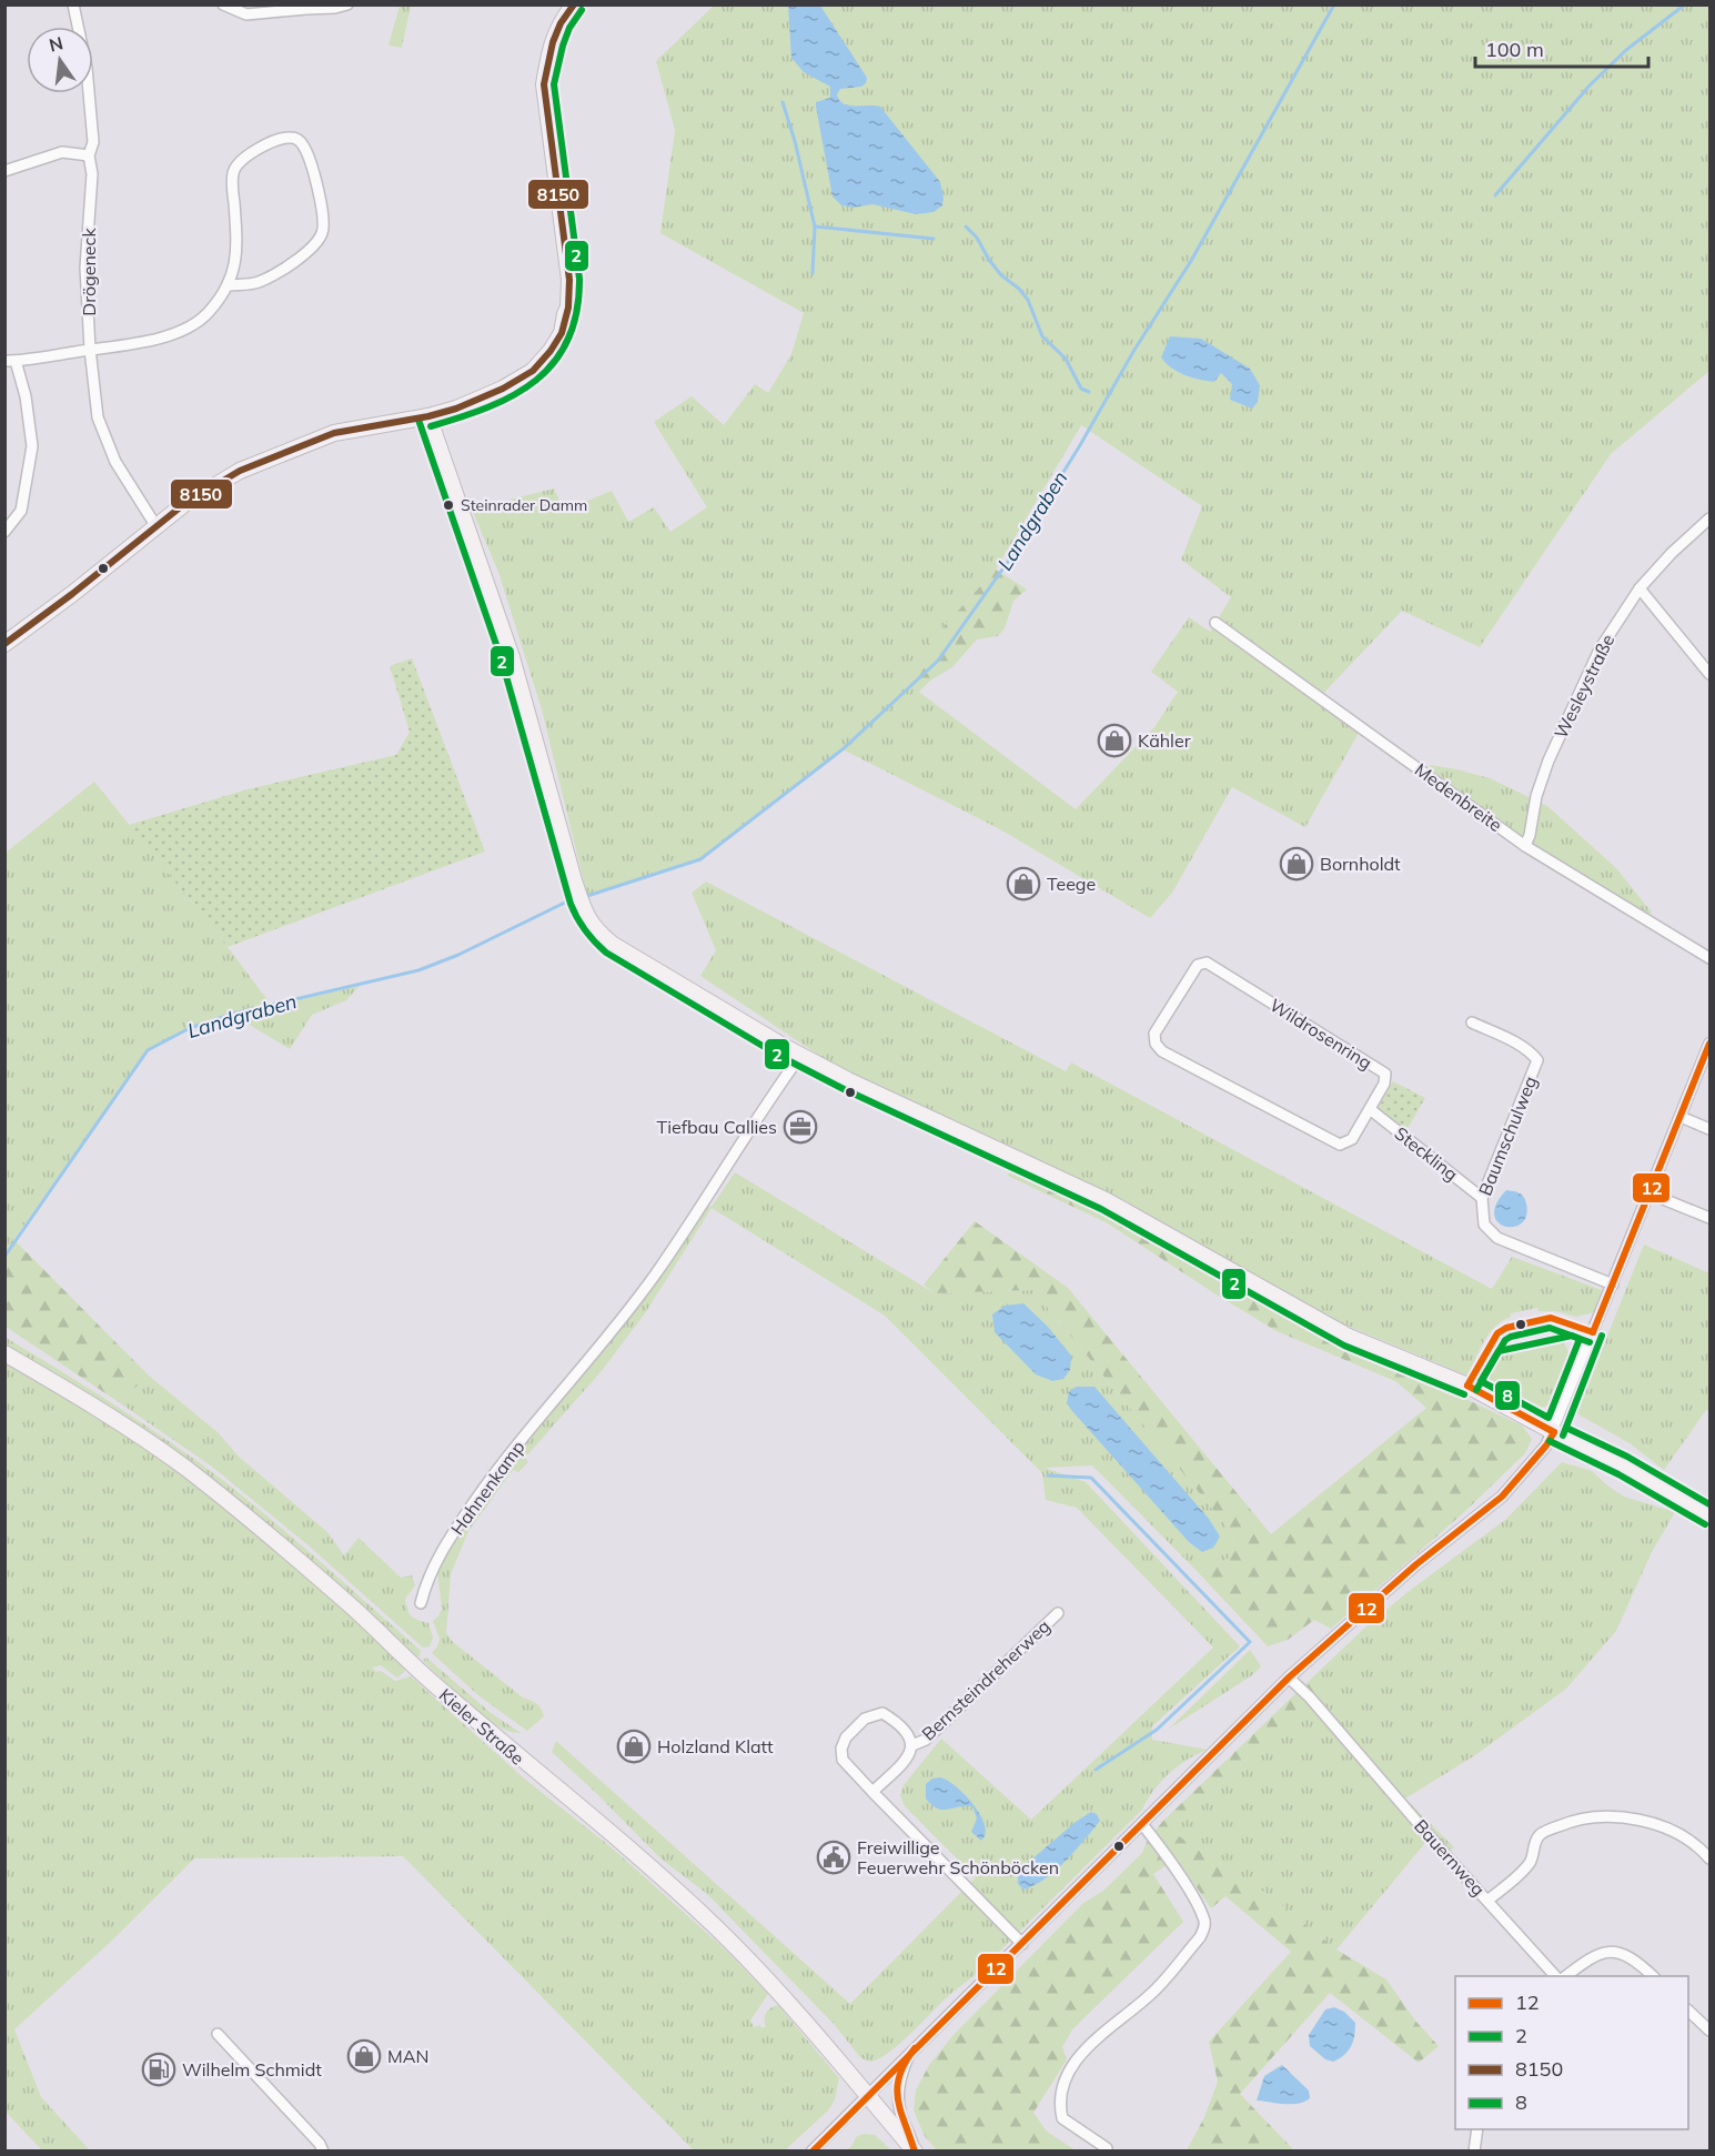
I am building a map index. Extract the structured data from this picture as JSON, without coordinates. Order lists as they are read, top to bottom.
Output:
{
  "streets": {
    "main road": ["Kieler Straße"],
    "street": [
      "Drögeneck",
      "Wesleystraße",
      "Medenbreite",
      "Wildrosenring",
      "Baumschulweg",
      "Steckling",
      "Hahnenkamp",
      "Bernsteindreherweg",
      "Bauernweg"
    ]
  },
  "crossings": [
    ["Wesleystraße", "Medenbreite"],
    ["Wildrosenring", "Steckling"],
    ["Baumschulweg", "Steckling"]
  ],
  "water": ["Landgraben"],
  "places": {
    "other": ["Steinrader Damm"],
    "shop": [
      "Kähler",
      "Bornholdt",
      "Teege",
      "Holzland Klatt",
      "MAN"
    ],
    "office": ["Tiefbau Callies"],
    "public building": ["Freiwillige Feuerwehr Schönböcken"],
    "fuel station": ["Wilhelm Schmidt"]
  },
  "lines": [
    "transit line 8150",
    "transit line 2",
    "transit line 12",
    "transit line 8"
  ],
  "legend": [
    "12",
    "2",
    "8150",
    "8"
  ],
  "scale_bar": "100 m",
  "north": "top"
}
